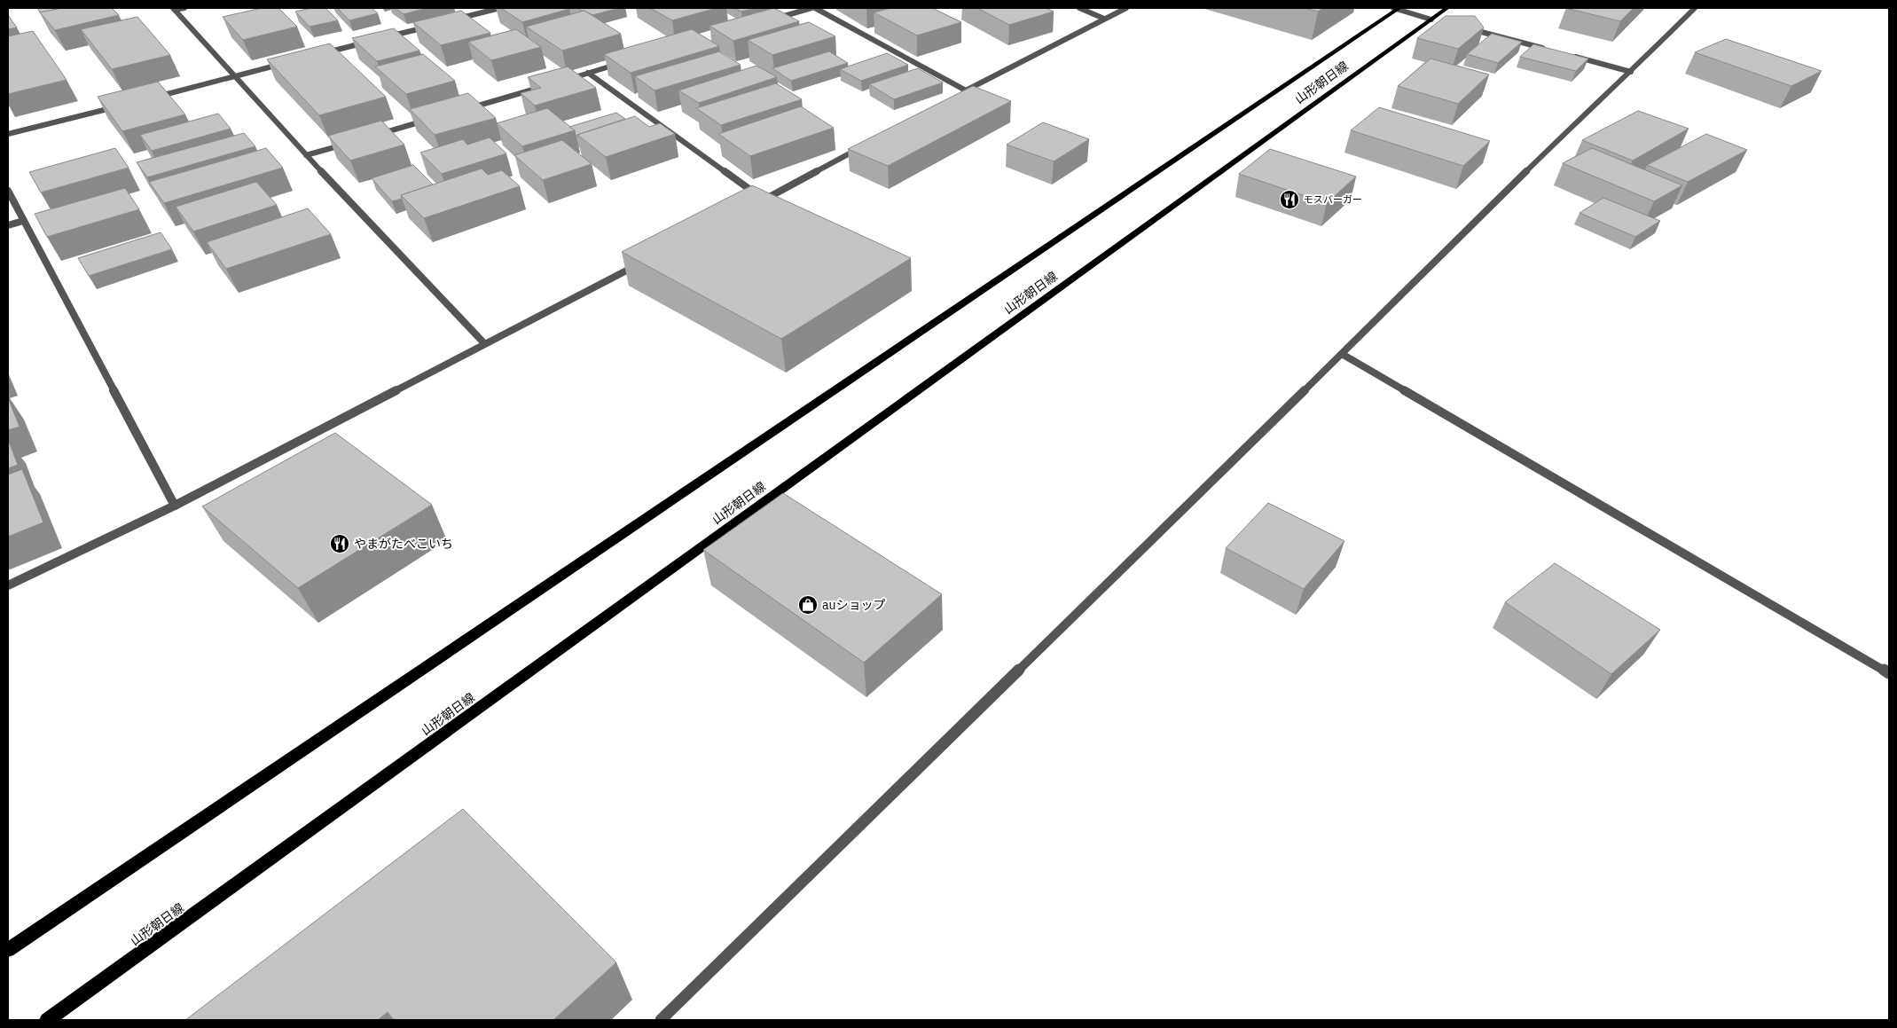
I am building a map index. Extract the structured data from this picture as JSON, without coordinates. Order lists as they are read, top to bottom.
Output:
{
  "streets": {
    "main road": ["山形朝日線"]
  },
  "places": {
    "restaurant": ["モスバーガー", "やまがたべこいち"],
    "shop": ["auショップ"]
  }
}
